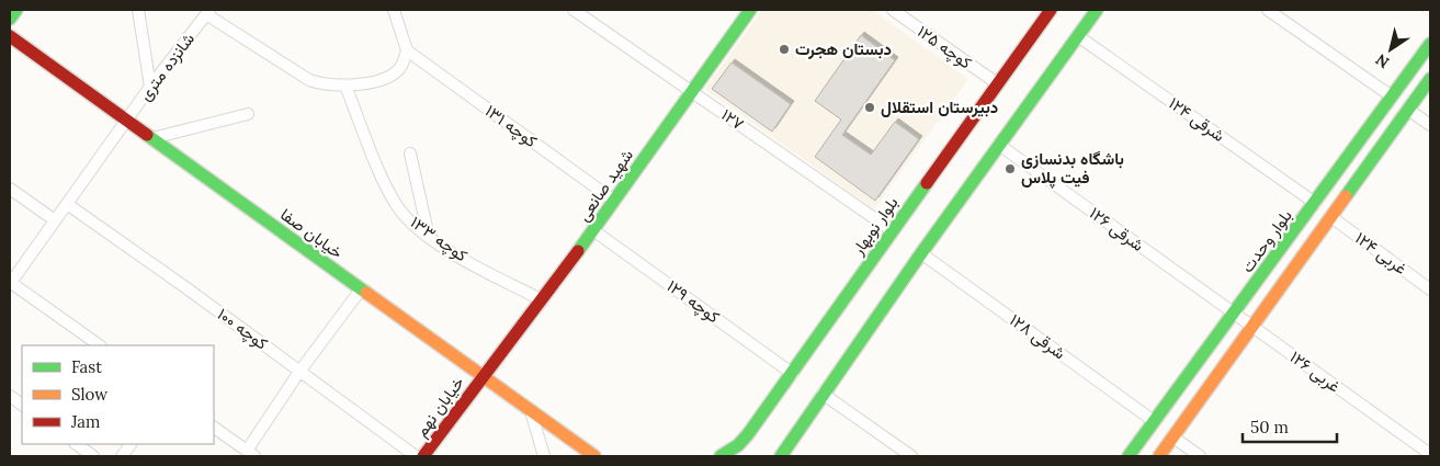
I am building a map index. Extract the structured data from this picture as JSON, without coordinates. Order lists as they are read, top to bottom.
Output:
{
  "streets": {
    "street": [
      "کوچه ۱۲۵",
      "شانزده متری",
      "۱۲۷",
      "۱۲۴ شرقی",
      "کوچه ۱۳۱",
      "شهید صانعی",
      "بلوار نوبهار",
      "۱۲۶ شرقی",
      "خیابان صفا",
      "کوچه ۱۳۳",
      "بلوار وحدت",
      "۱۲۴ غربی",
      "کوچه ۱۲۹",
      "کوچه ۱۰۰",
      "۱۲۸ شرقی",
      "۱۲۶ غربی",
      "خیابان نهم"
    ]
  },
  "crossings": [
    ["کوچه ۱۲۵", "بلوار نوبهار"],
    ["شانزده متری", "خیابان صفا"],
    ["شانزده متری", "کوچه ۱۰۰"],
    ["۱۲۷", "شهید صانعی"],
    ["۱۲۷", "بلوار نوبهار"],
    ["۱۲۴ شرقی", "بلوار وحدت"],
    ["کوچه ۱۳۱", "شهید صانعی"],
    ["شهید صانعی", "خیابان صفا"],
    ["شهید صانعی", "کوچه ۱۳۳"],
    ["شهید صانعی", "کوچه ۱۲۹"],
    ["شهید صانعی", "خیابان نهم"],
    ["بلوار نوبهار", "کوچه ۱۲۹"],
    ["۱۲۶ شرقی", "بلوار وحدت"],
    ["۱۲۶ شرقی", "۱۲۶ غربی"],
    ["خیابان صفا", "خیابان نهم"],
    ["بلوار وحدت", "۱۲۸ شرقی"]
  ],
  "places": ["دبستان هجرت", "دبیرستان استقلال", "باشگاه بدنسازی فیت پلاس"],
  "legend": ["Fast", "Slow", "Jam"],
  "scale_bar": "50 m",
  "north": "bottom left"
}
